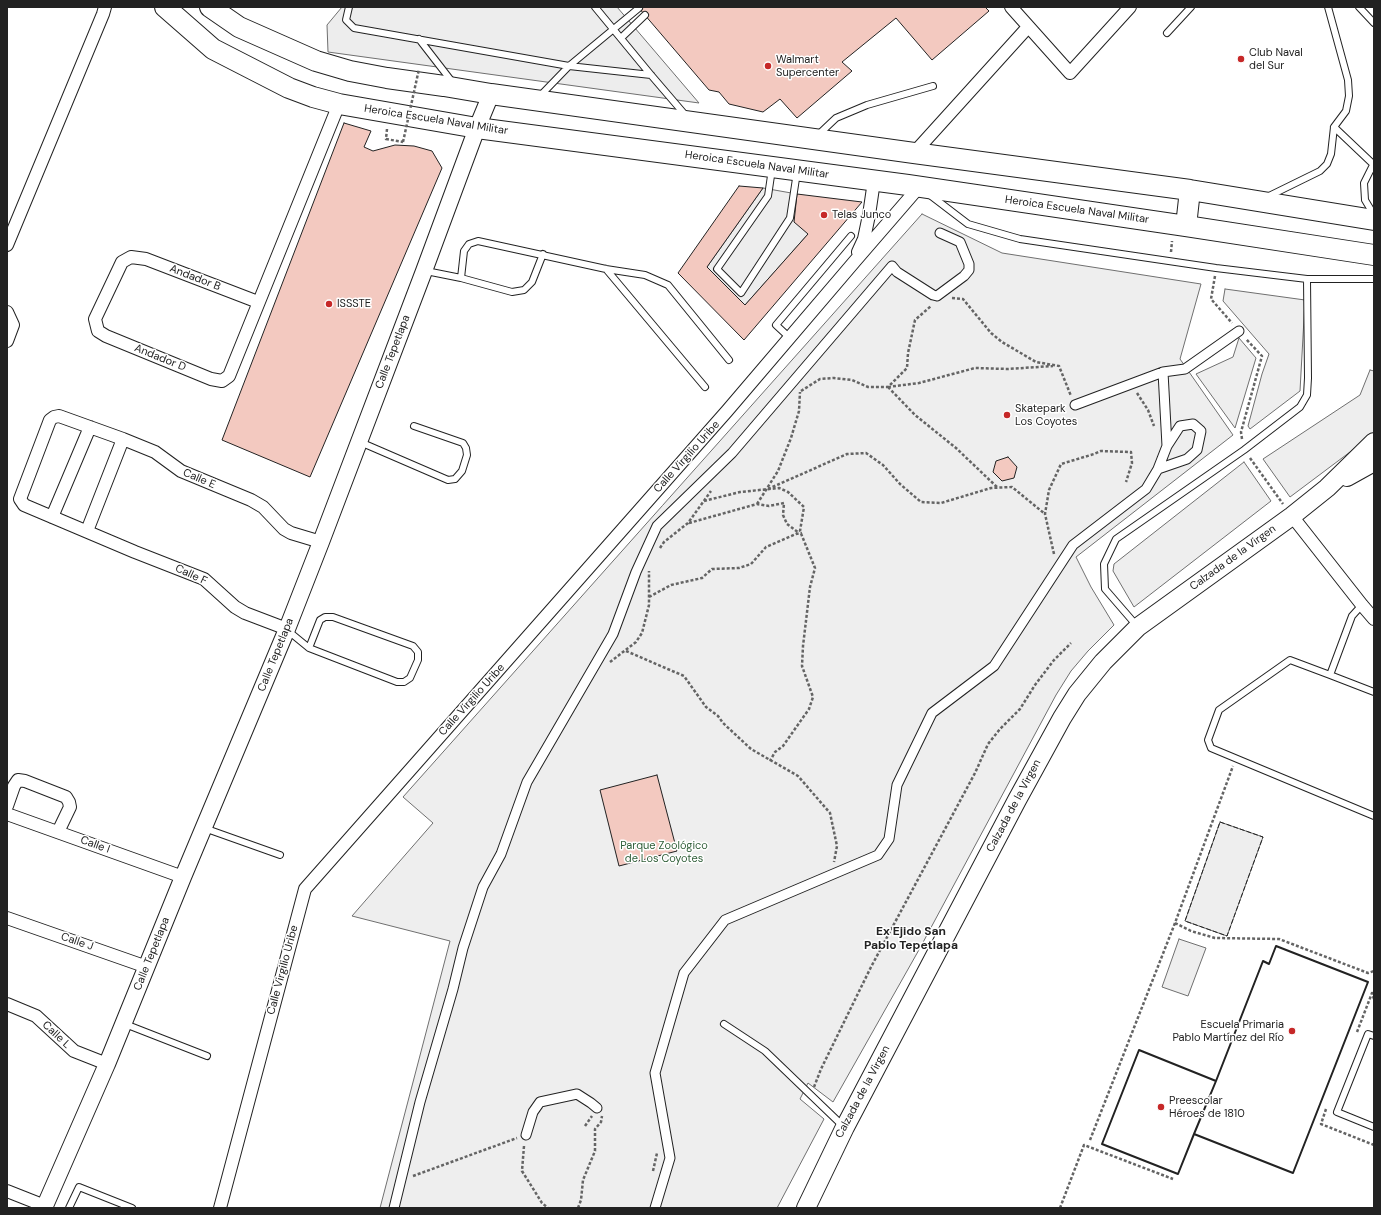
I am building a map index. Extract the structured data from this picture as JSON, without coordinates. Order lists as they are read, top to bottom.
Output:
{
  "streets": {
    "main road": ["Heroica Escuela Naval Militar", "Calzada de la Virgen"],
    "street": [
      "Andador B",
      "Calle Tepetlapa",
      "Andador D",
      "Calle Virgilio Uribe",
      "Calle E",
      "Calle F",
      "Calle I",
      "Calle J",
      "Calle L"
    ]
  },
  "crossings": [
    ["Heroica Escuela Naval Militar", "Calle Tepetlapa"],
    ["Heroica Escuela Naval Militar", "Calle Virgilio Uribe"],
    ["Andador B", "Andador D"],
    ["Calle Tepetlapa", "Calle E"],
    ["Calle Tepetlapa", "Calle F"],
    ["Calle Tepetlapa", "Calle I"],
    ["Calle Tepetlapa", "Calle J"],
    ["Calle Tepetlapa", "Calle L"],
    ["Calle E", "Calle F"]
  ],
  "districts": ["Ex Ejido San Pablo Tepetlapa"],
  "parks": ["Parque Zoológico de Los Coyotes"],
  "places": [
    "Club Naval del Sur",
    "Walmart Supercenter",
    "Telas Junco",
    "ISSSTE",
    "Skatepark Los Coyotes",
    "Escuela Primaria Pablo Martínez del Río",
    "Preescolar Héroes de 1810"
  ]
}
